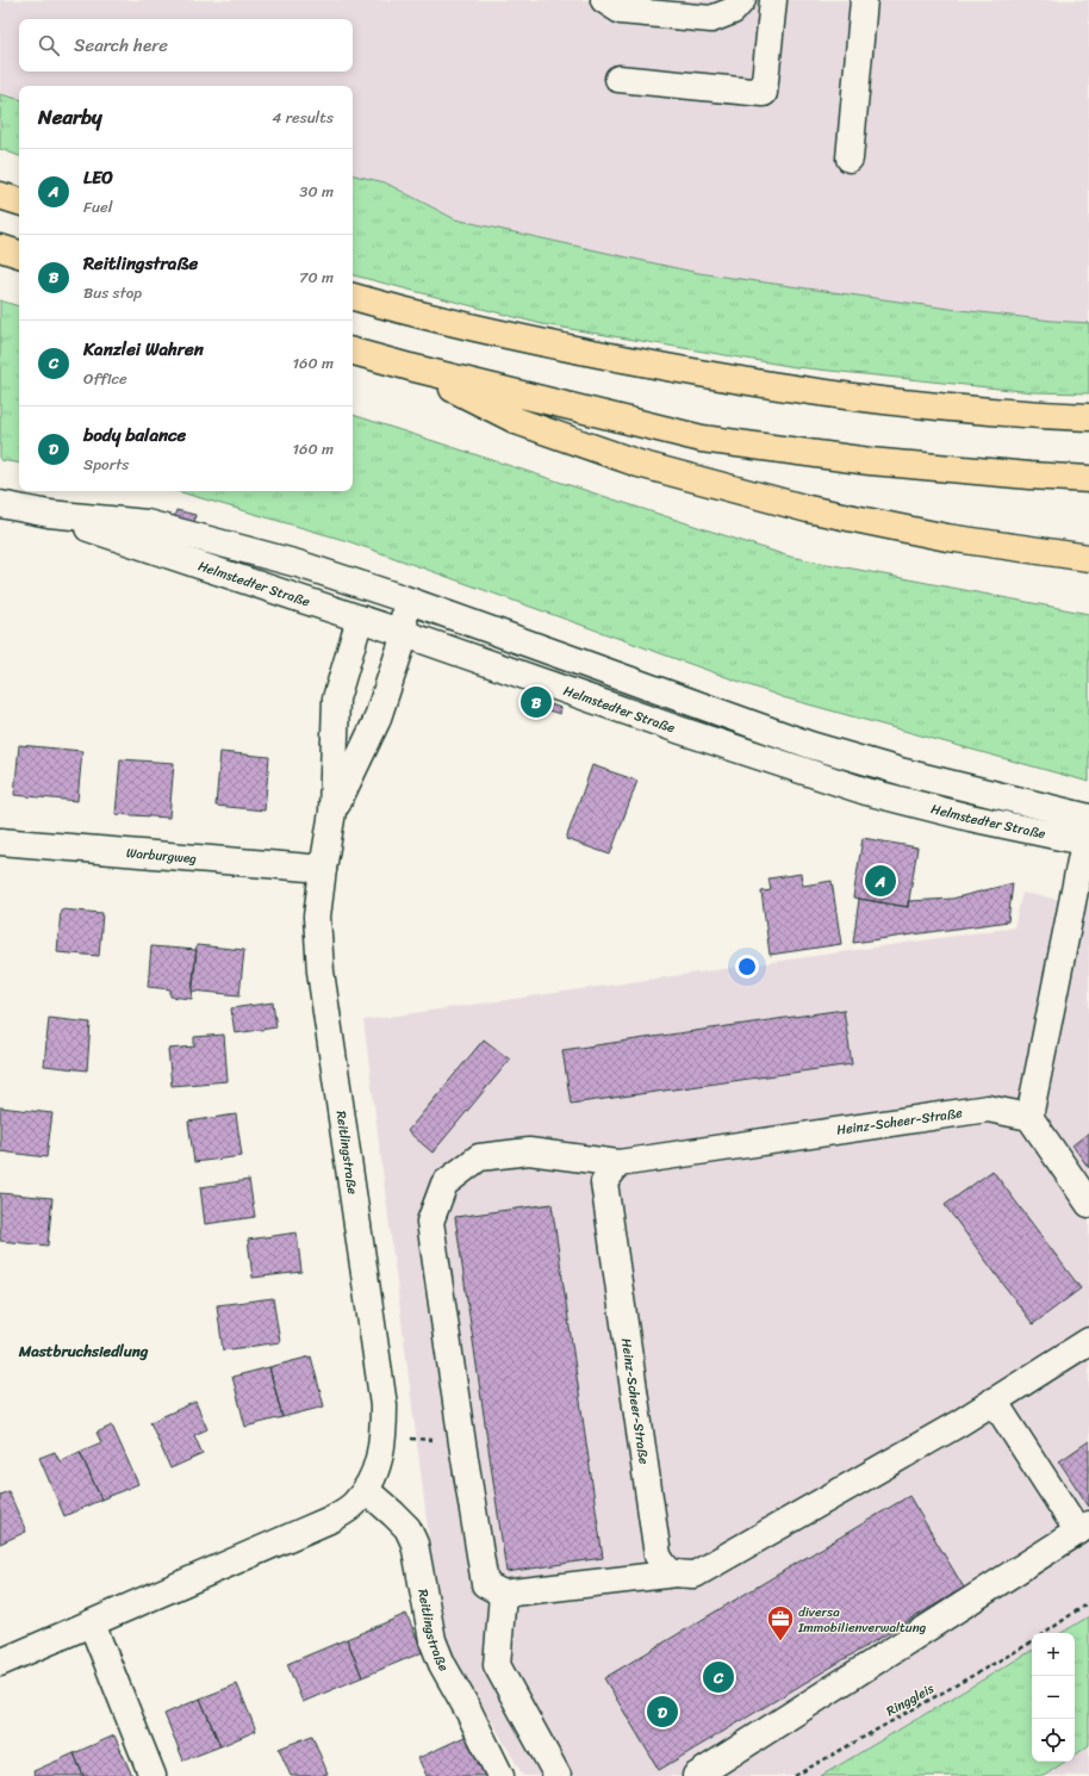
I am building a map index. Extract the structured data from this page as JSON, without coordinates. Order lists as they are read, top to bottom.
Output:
{
  "streets": {
    "street": [
      "Helmstedter Straße",
      "Warburgweg",
      "Heinz-Scheer-Straße",
      "Reitlingstraße"
    ],
    "path": ["Ringgleis"]
  },
  "crossings": [
    ["Helmstedter Straße", "Reitlingstraße"],
    ["Warburgweg", "Reitlingstraße"]
  ],
  "districts": ["Mastbruchsiedlung"],
  "places": {
    "office": ["diversa Immobilienverwaltung"]
  },
  "page": {
    "search": "Search here",
    "heading": ["Nearby", "4 results"],
    "list": [
      {
        "mark": "A",
        "name": "LEO",
        "note": "Fuel",
        "value": "30 m"
      },
      {
        "mark": "B",
        "name": "Reitlingstraße",
        "note": "Bus stop",
        "value": "70 m"
      },
      {
        "mark": "C",
        "name": "Kanzlei Wahren",
        "note": "Office",
        "value": "160 m"
      },
      {
        "mark": "D",
        "name": "body balance",
        "note": "Sports",
        "value": "160 m"
      }
    ],
    "pins": [
      "B",
      "A",
      "C",
      "D"
    ],
    "map_buttons": ["+", "−"]
  }
}
